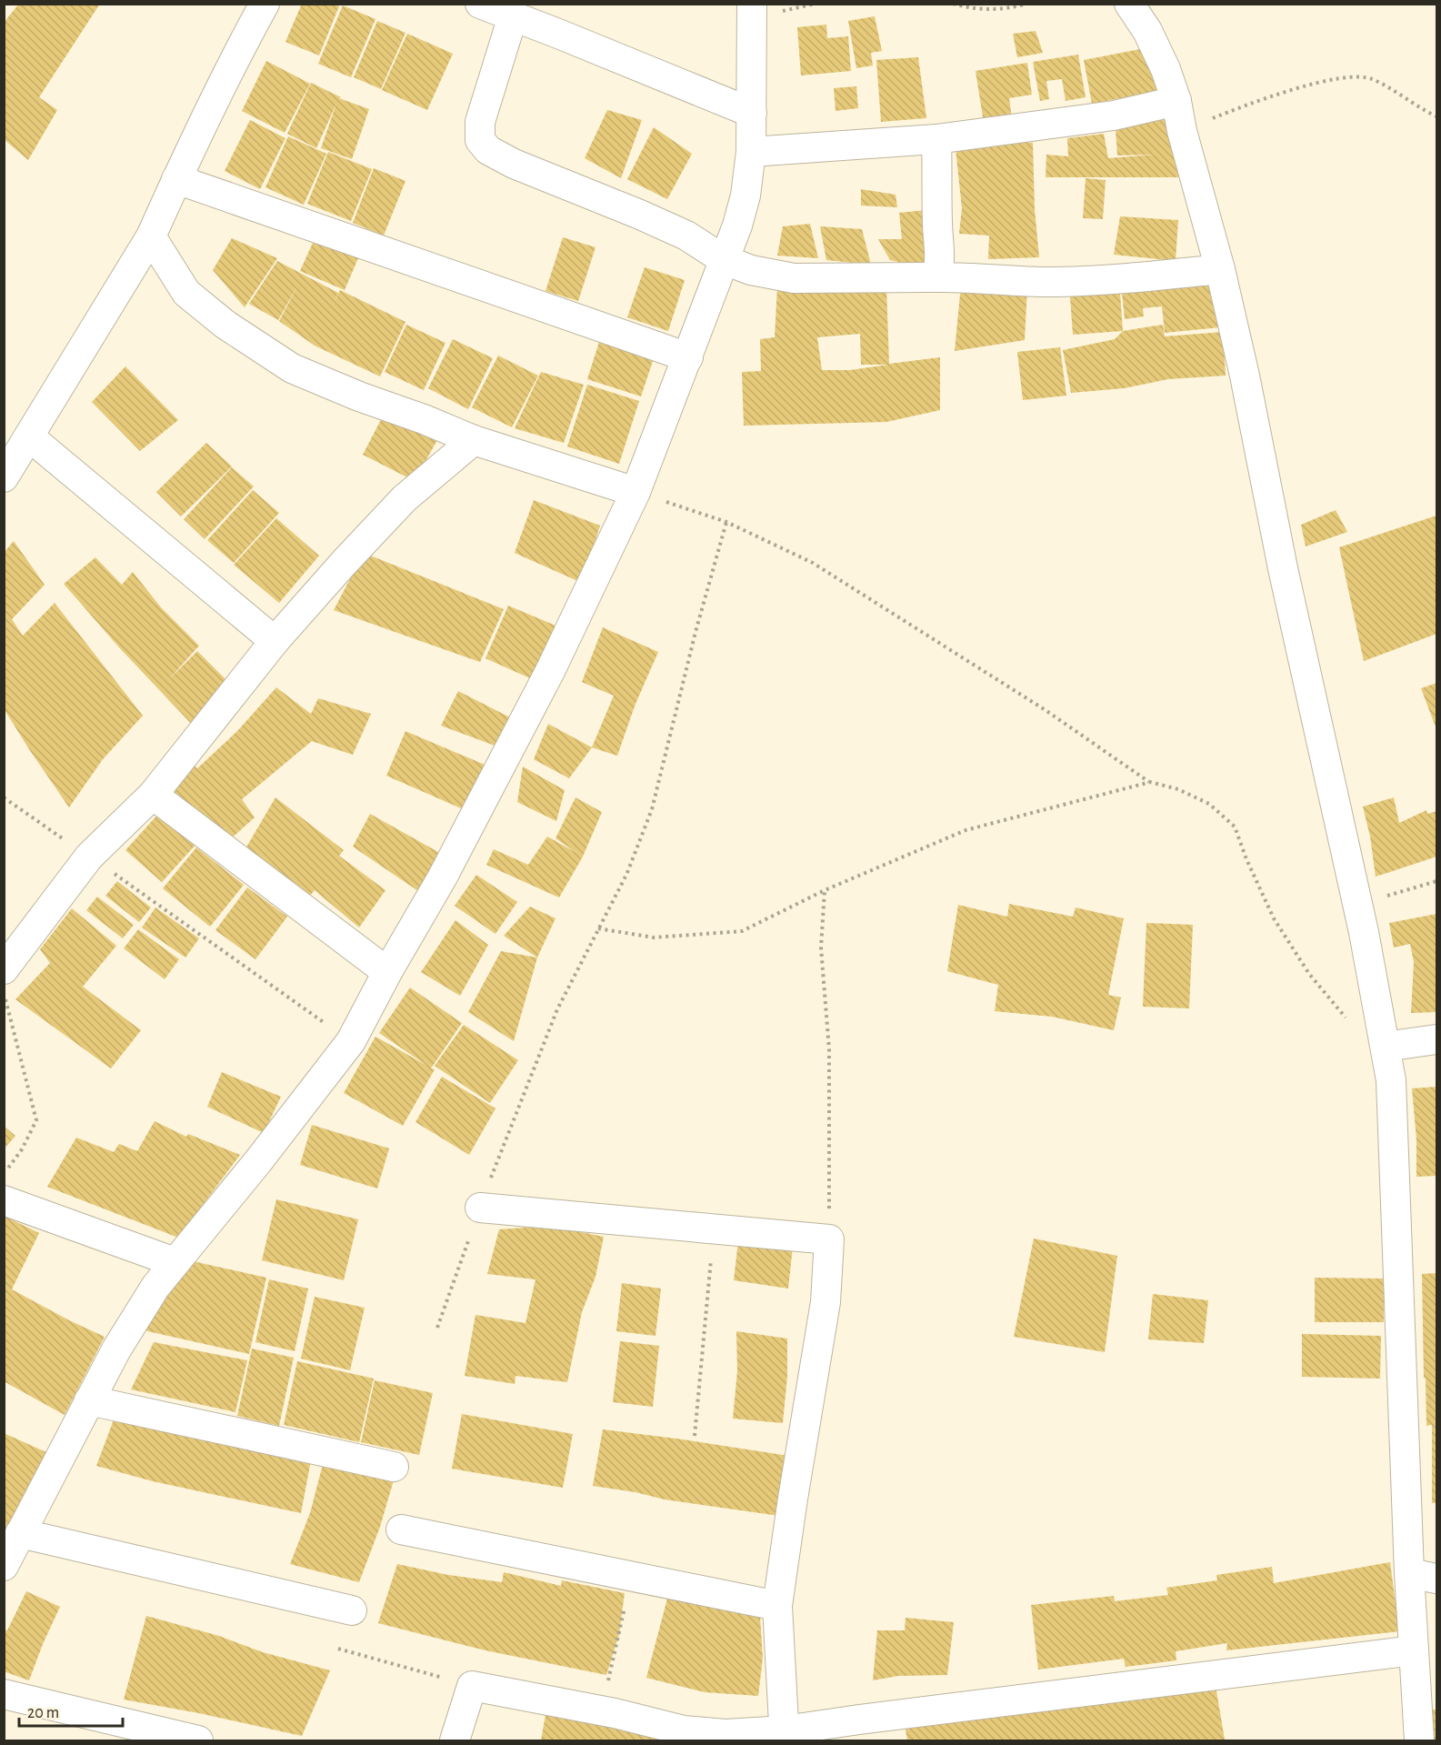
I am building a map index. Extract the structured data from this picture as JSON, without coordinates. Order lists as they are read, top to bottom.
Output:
{
  "scale_bar": "20 m"
}
